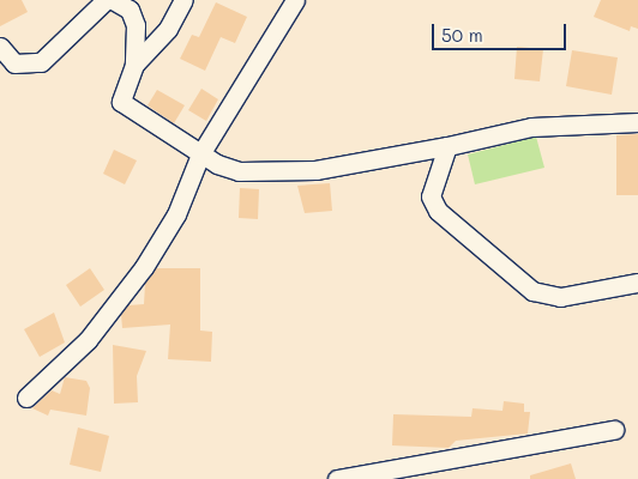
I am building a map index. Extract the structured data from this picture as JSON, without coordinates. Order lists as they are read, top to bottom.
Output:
{
  "scale_bar": "50 m"
}
